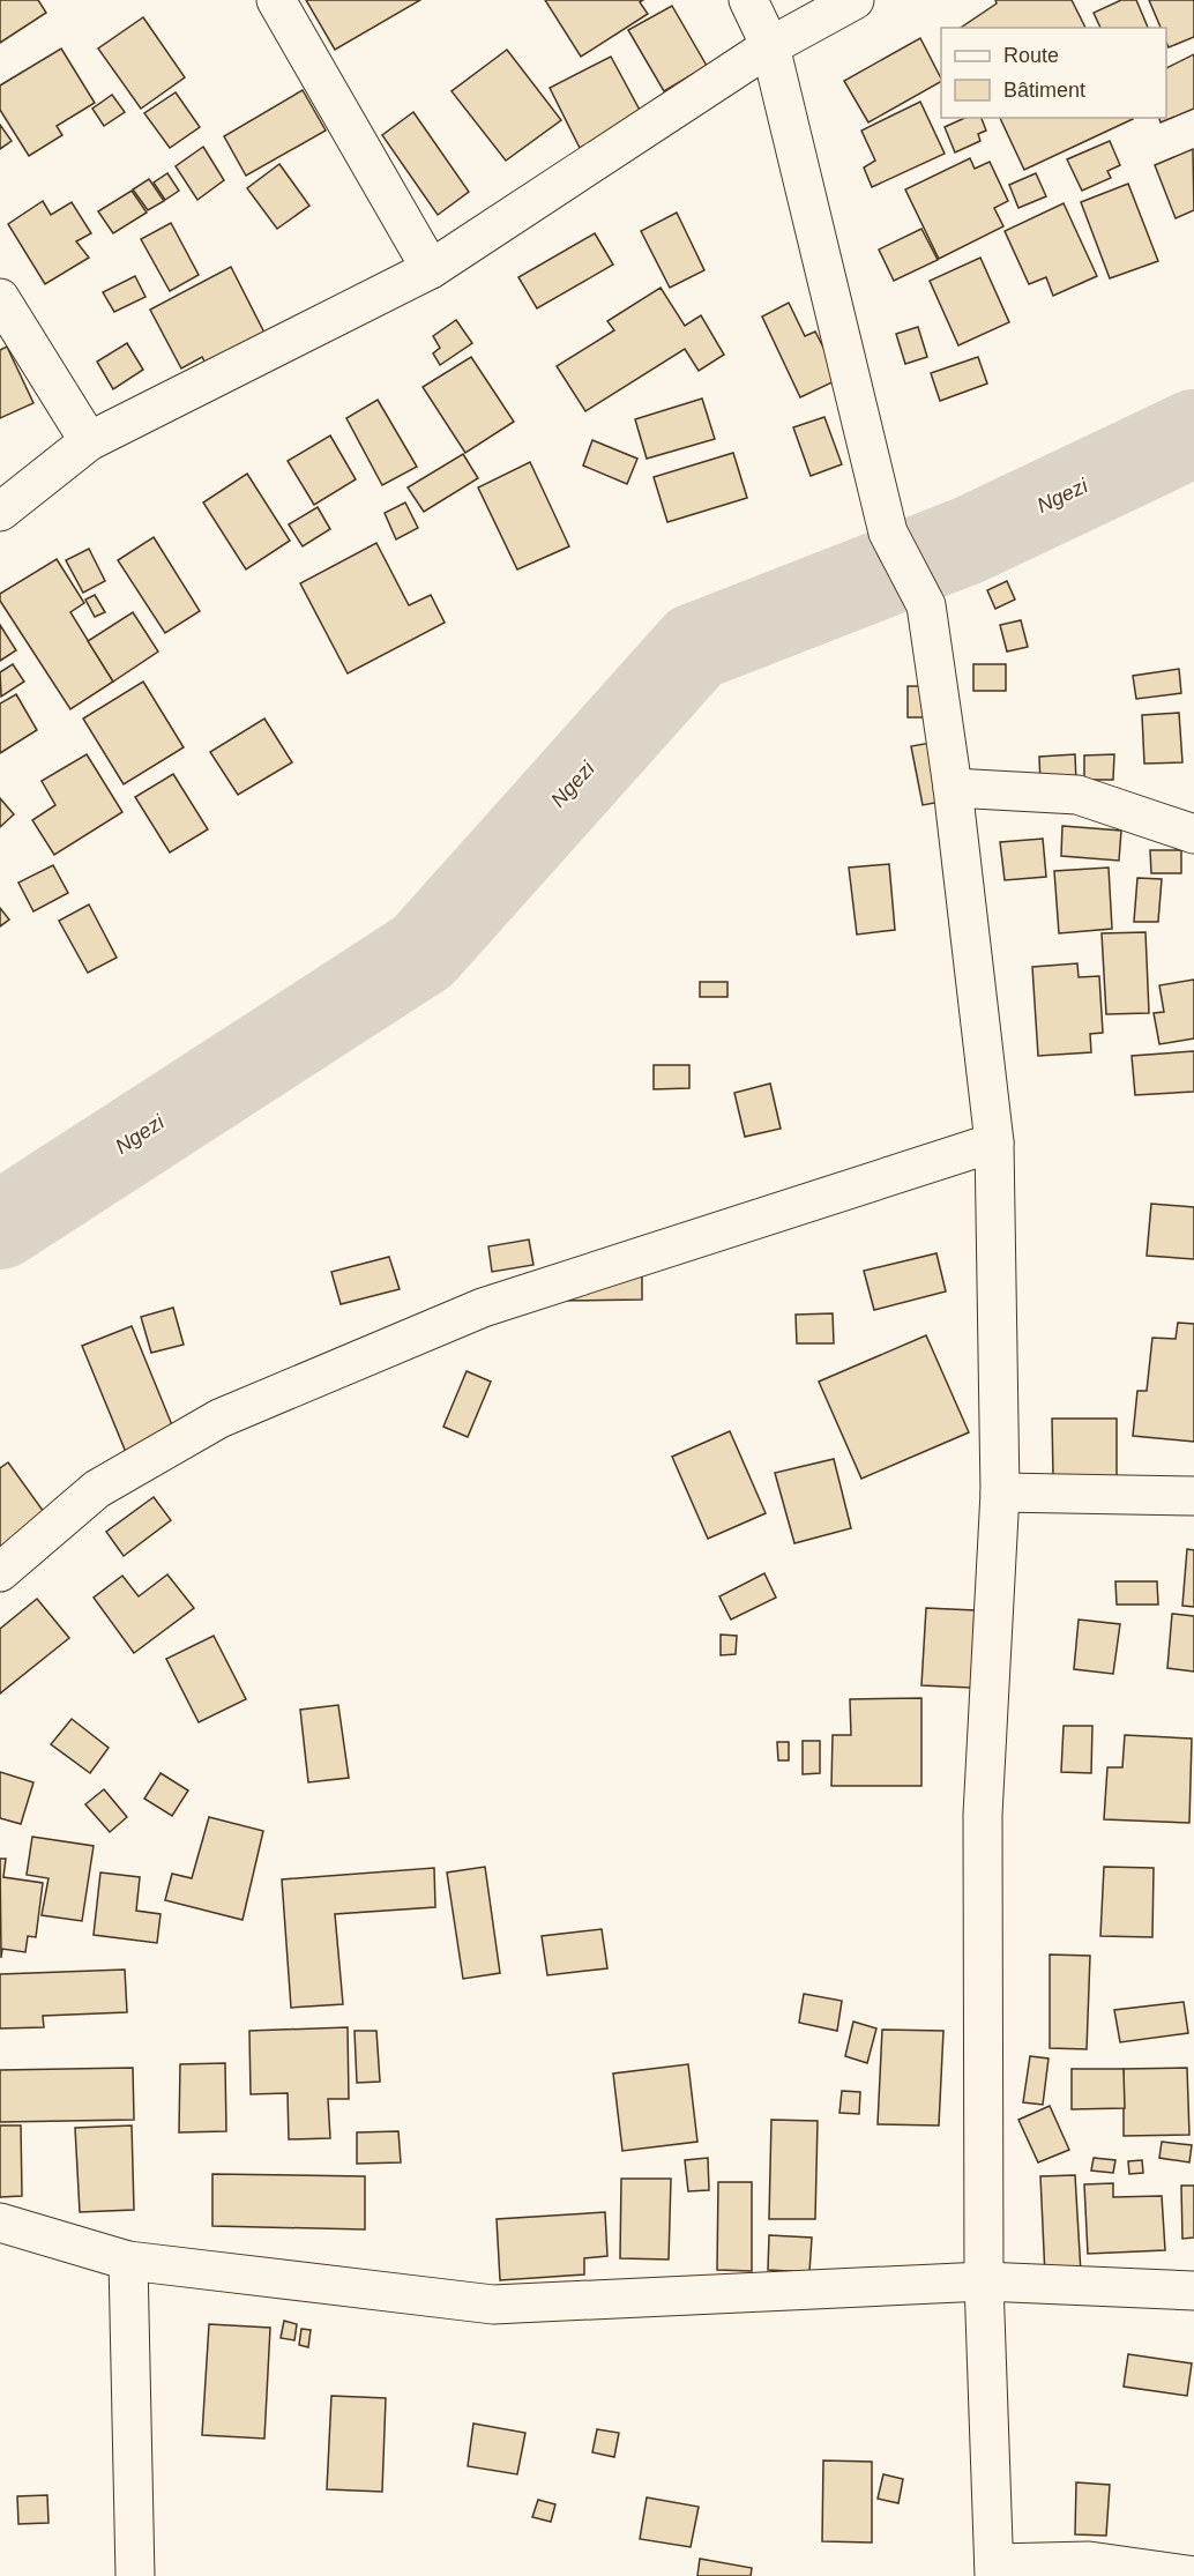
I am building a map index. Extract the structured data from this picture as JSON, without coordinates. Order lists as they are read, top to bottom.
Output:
{
  "water": ["Ngezi"],
  "legend": ["Route", "Bâtiment"]
}
